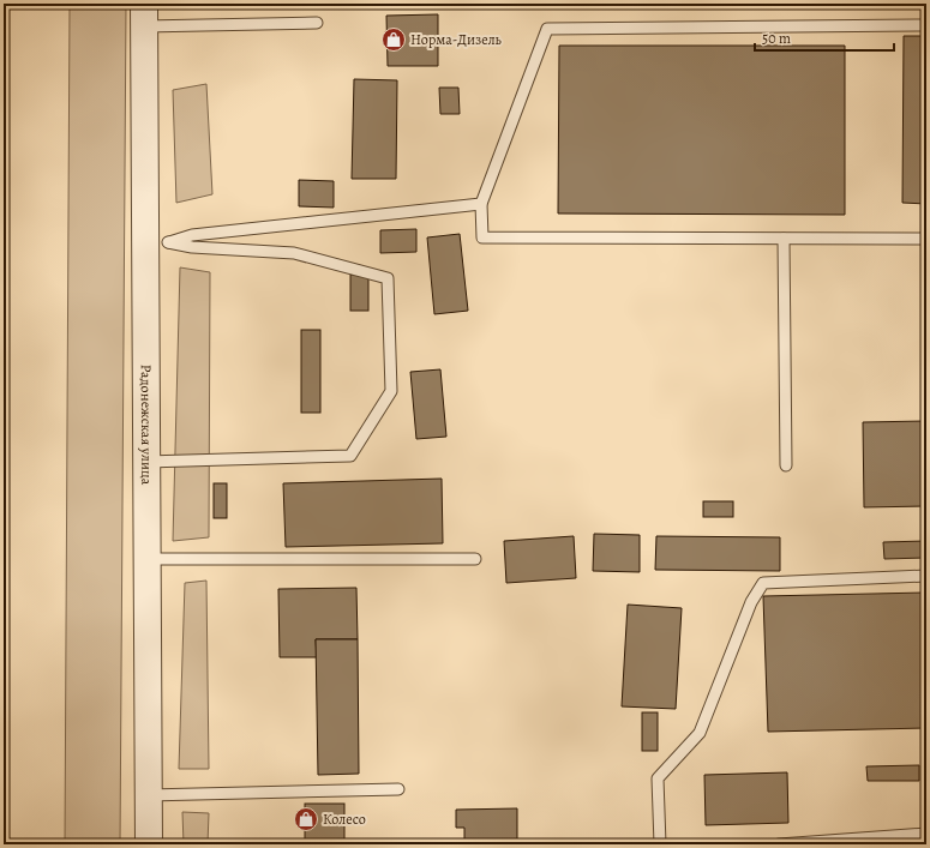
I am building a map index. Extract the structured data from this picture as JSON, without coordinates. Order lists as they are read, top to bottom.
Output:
{
  "streets": {
    "street": ["Радонежская улица"]
  },
  "places": {
    "shop": ["Норма-Дизель", "Колесо"]
  },
  "scale_bar": "50 m"
}
